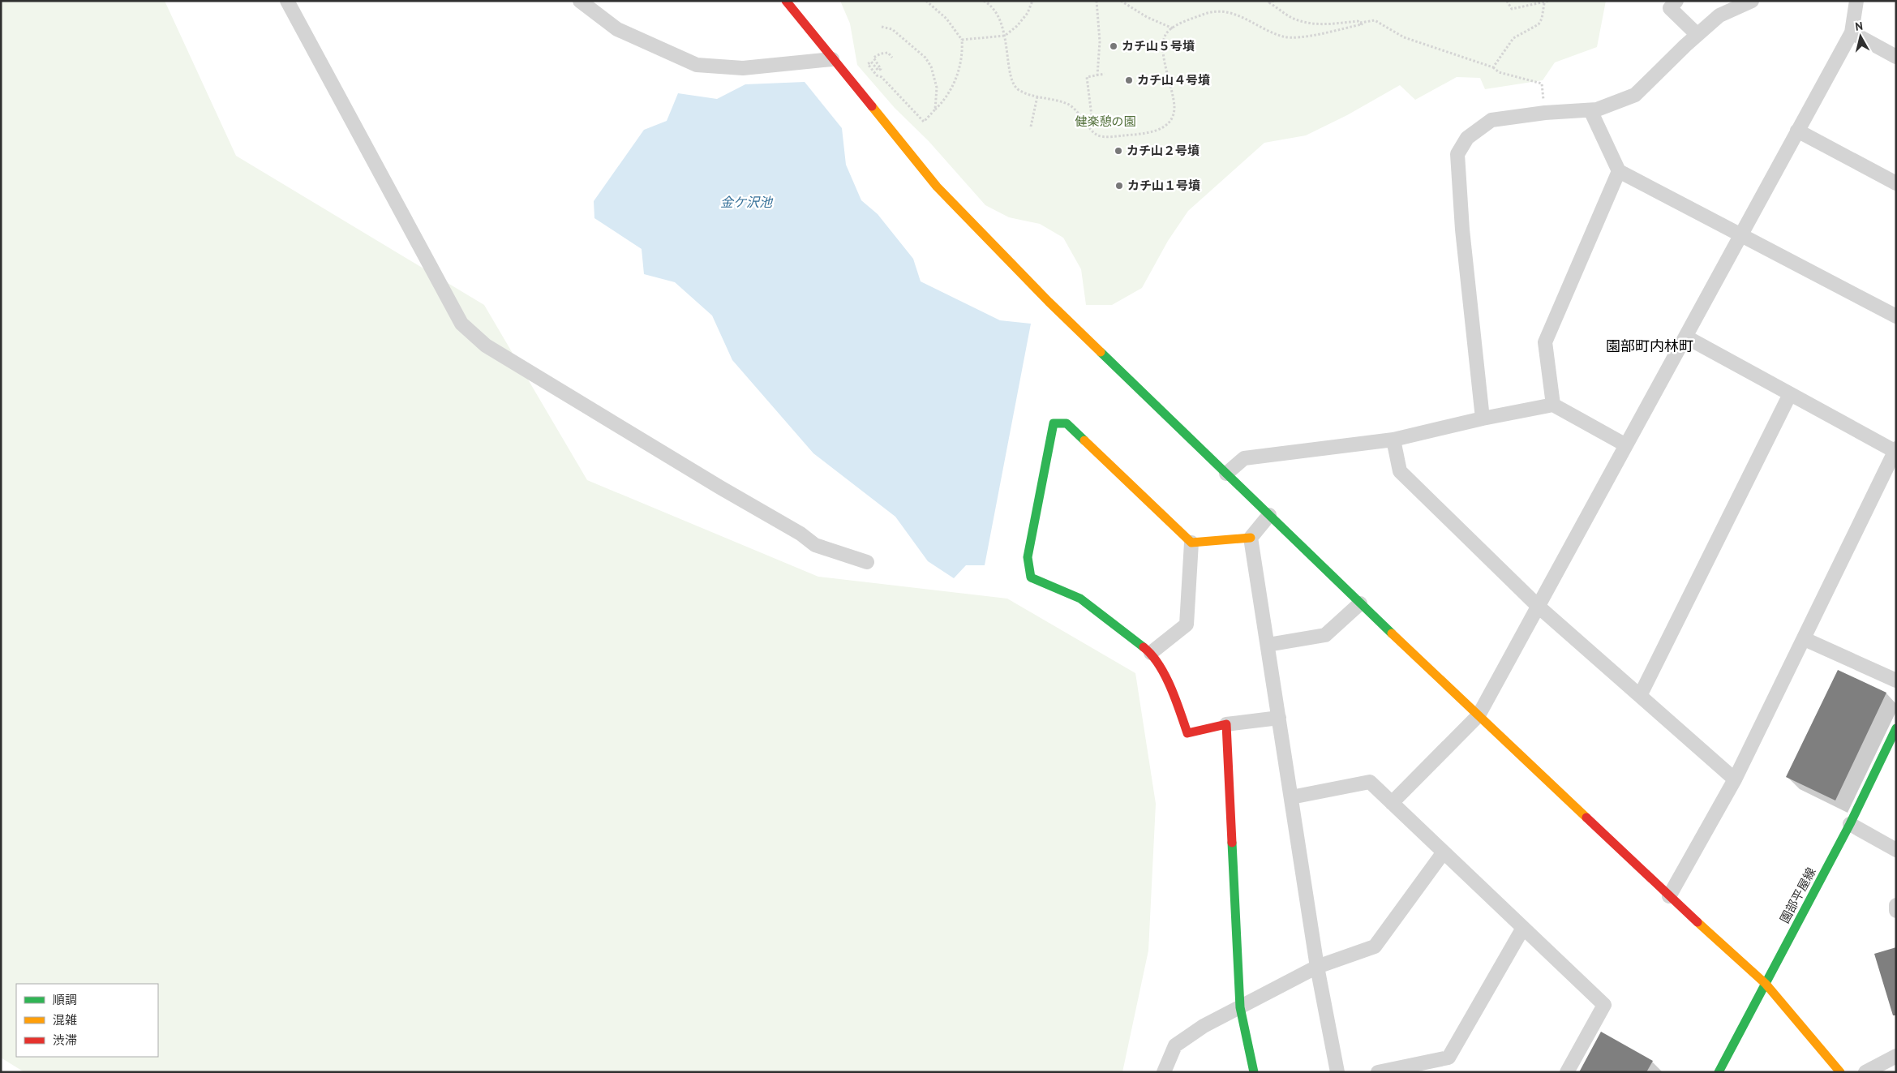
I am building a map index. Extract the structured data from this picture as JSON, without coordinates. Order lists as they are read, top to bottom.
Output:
{
  "streets": {
    "street": ["園部平屋線"]
  },
  "districts": ["園部町内林町"],
  "water": ["金ケ沢池"],
  "parks": ["健楽憩の園"],
  "places": [
    "カチ山５号墳",
    "カチ山４号墳",
    "カチ山２号墳",
    "カチ山１号墳"
  ],
  "legend": ["順調", "混雑", "渋滞"],
  "north": "top"
}
